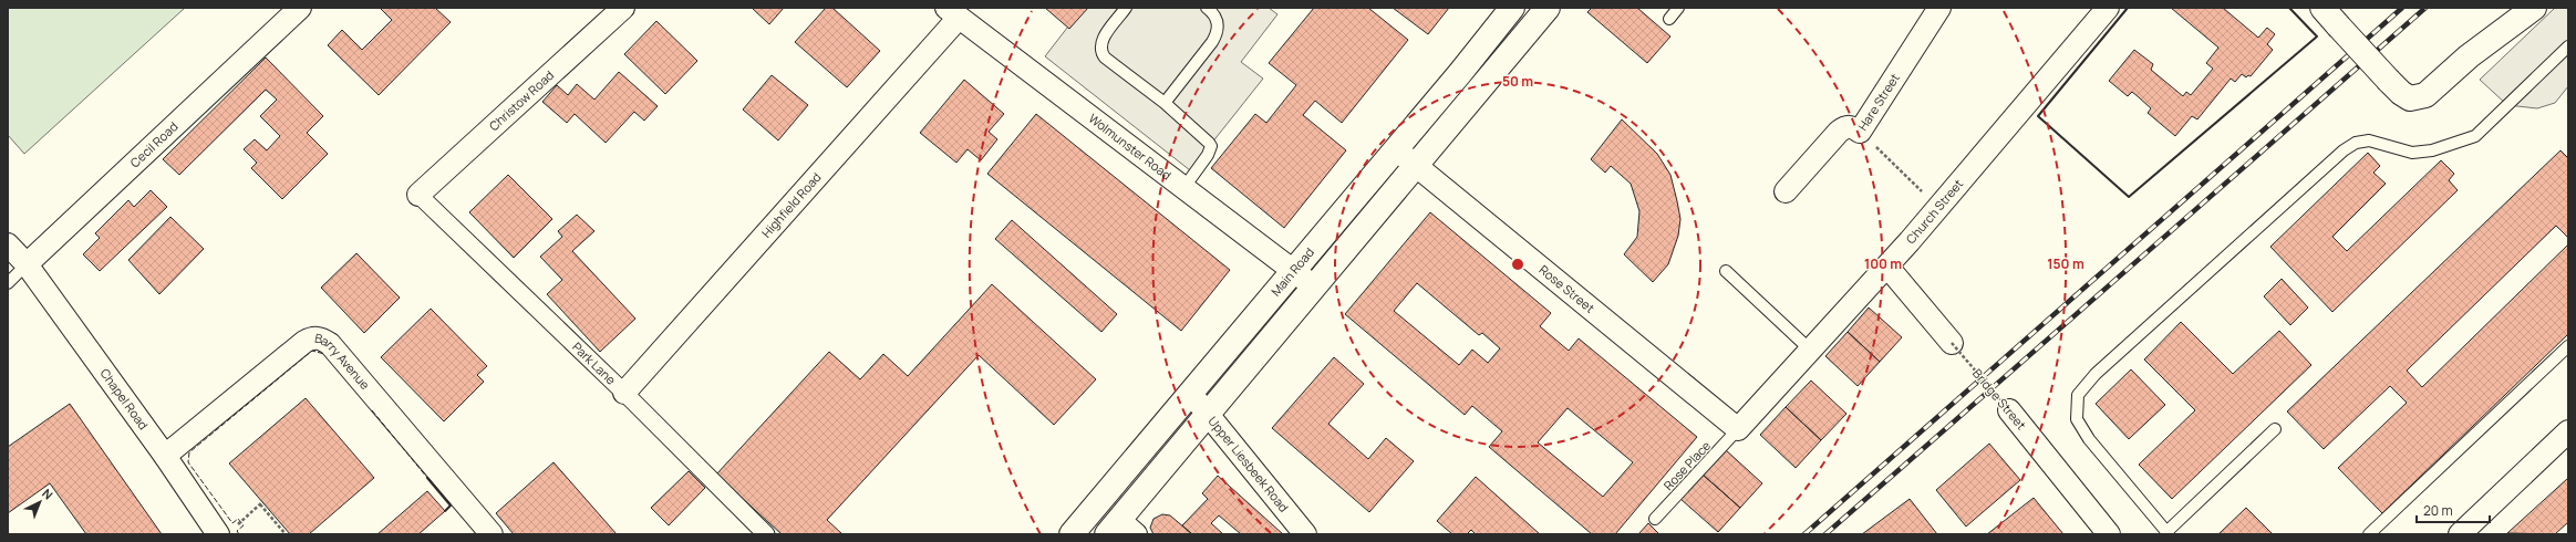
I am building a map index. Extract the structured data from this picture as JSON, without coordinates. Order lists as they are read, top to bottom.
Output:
{
  "streets": {
    "main road": ["Main Road"],
    "street": [
      "Hare Street",
      "Christow Road",
      "Cecil Road",
      "Wolmunster Road",
      "Highfield Road",
      "Church Street",
      "Rose Street",
      "Park Lane",
      "Barry Avenue",
      "Chapel Road",
      "Bridge Street",
      "Upper Liesbeek Road"
    ],
    "lane": ["Rose Place"]
  },
  "crossings": [
    ["Christow Road", "Park Lane"],
    ["Cecil Road", "Chapel Road"],
    ["Wolmunster Road", "Highfield Road"],
    ["Wolmunster Road", "Main Road"],
    ["Highfield Road", "Park Lane"],
    ["Church Street", "Rose Street"],
    ["Church Street", "Rose Place"],
    ["Main Road", "Rose Street"],
    ["Main Road", "Upper Liesbeek Road"],
    ["Rose Street", "Rose Place"],
    ["Barry Avenue", "Chapel Road"]
  ],
  "scale_bar": "20 m",
  "north": "top right",
  "rings": ["50 m", "100 m", "150 m"]
}
